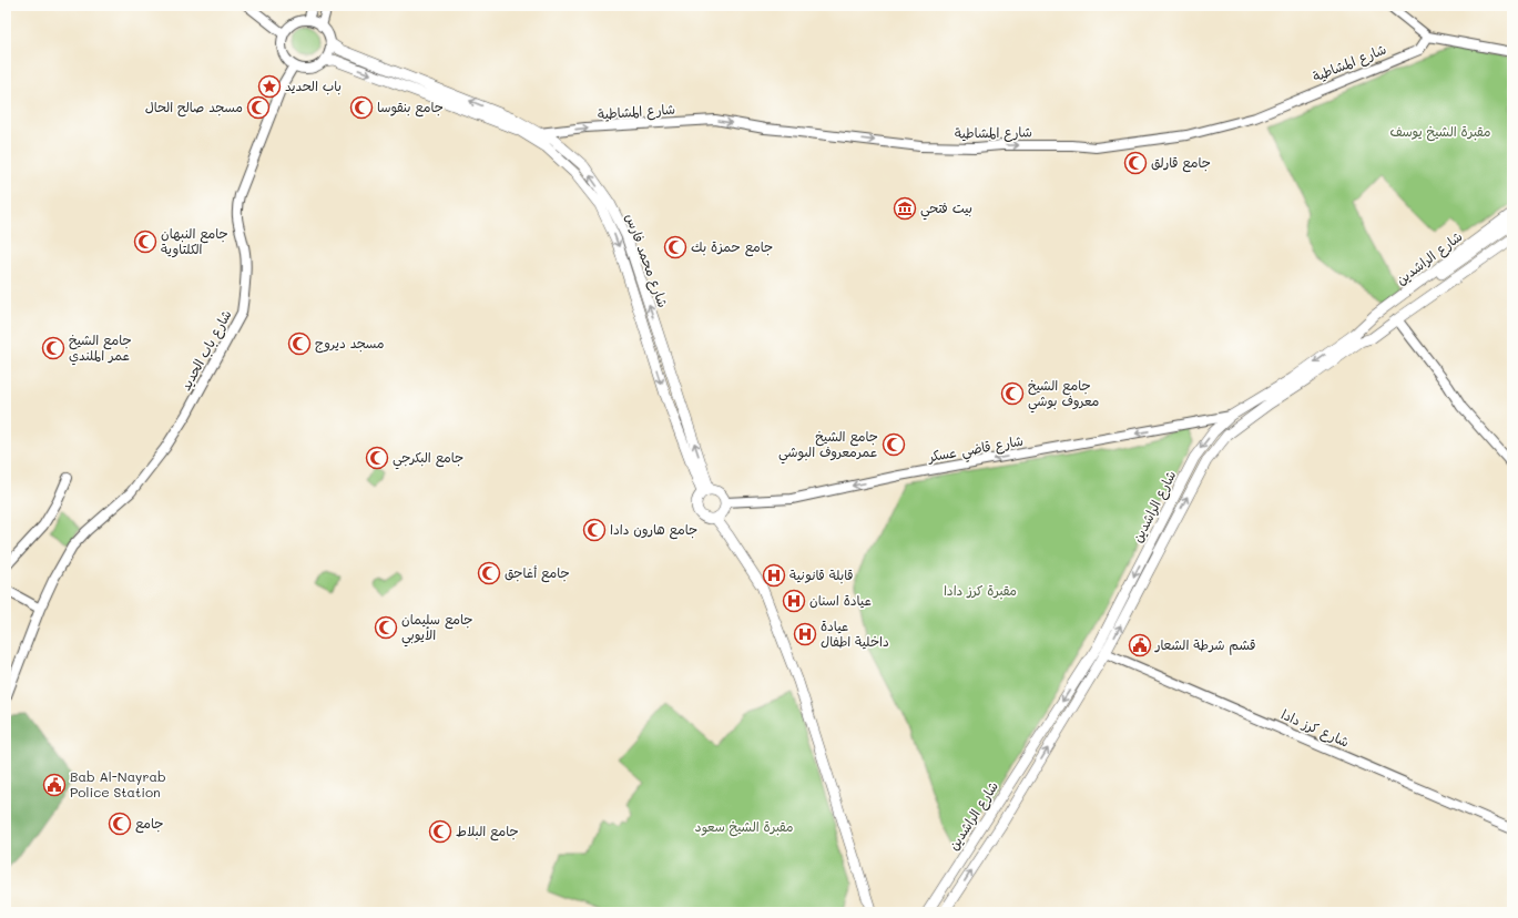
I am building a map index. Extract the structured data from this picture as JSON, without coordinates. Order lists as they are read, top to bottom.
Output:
{
  "streets": {
    "main road": [
      "شارع المشاطية",
      "شارع الراشدين",
      "شارع محمد فارس",
      "شارع باب الحديد",
      "شارع قاضي عسكر",
      "شارع كرز دادا"
    ]
  },
  "crossings": [
    ["شارع المشاطية", "شارع محمد فارس"],
    ["شارع الراشدين", "شارع قاضي عسكر"],
    ["شارع الراشدين", "شارع كرز دادا"],
    ["شارع محمد فارس", "شارع باب الحديد"],
    ["شارع محمد فارس", "شارع قاضي عسكر"]
  ],
  "one_way": ["شارع المشاطية", "شارع قاضي عسكر"],
  "parks": ["مقبرة الشيخ يوسف", "مقبرة كرز دادا", "مقبرة الشيخ سعود"],
  "places": {
    "place": ["باب الحديد"],
    "mosque": [
      "مسجد صالح الحال",
      "جامع بنقوسا",
      "جامع قارلق",
      "جامع النبهان الكلتاوية",
      "جامع حمزة بك",
      "مسجد ديروج",
      "جامع الشيخ عمر الملندي",
      "جامع الشيخ معروف بوشي",
      "جامع الشيخ عمرمعروف البوشي",
      "جامع البكرجي",
      "جامع هارون دادا",
      "جامع أغاجق",
      "جامع سليمان الأيوبي",
      "جامع",
      "جامع البلاط"
    ],
    "museum": ["بيت فتحي"],
    "hospital": ["قابلة قانونية", "عيادة اسنان", "عيادة داخلية اطفال"],
    "public building": ["قشم شرطة الشعار", "Bab Al-Nayrab Police Station"]
  }
}
